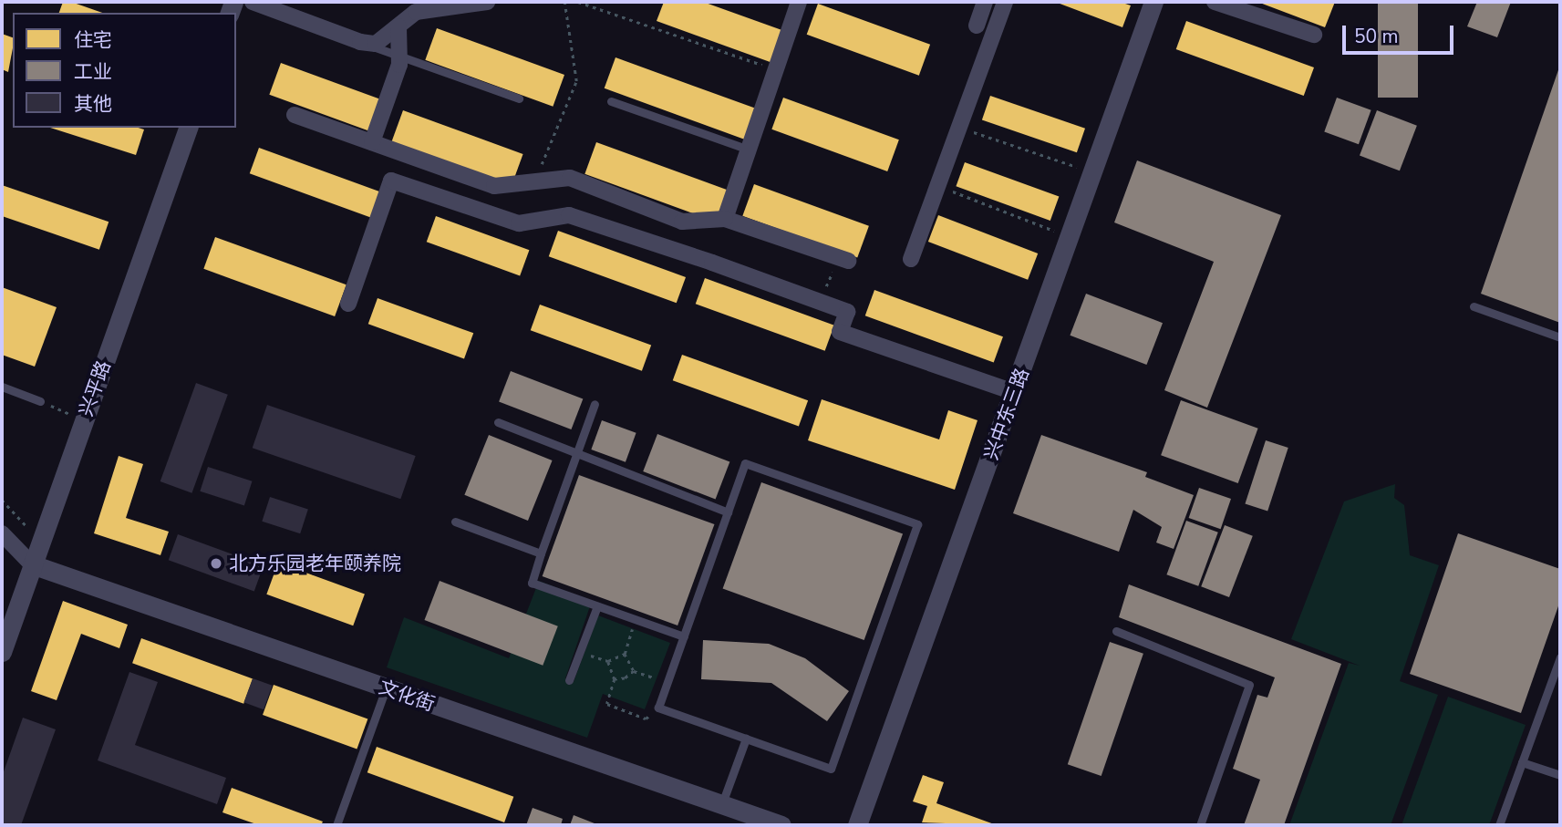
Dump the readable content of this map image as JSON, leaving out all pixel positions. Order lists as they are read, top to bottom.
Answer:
{
  "streets": {
    "street": ["兴平路", "兴中东三路", "文化街"]
  },
  "crossings": [
    ["兴平路", "文化街"]
  ],
  "places": ["北方乐园老年颐养院"],
  "legend": ["住宅", "工业", "其他"],
  "scale_bar": "50 m"
}
